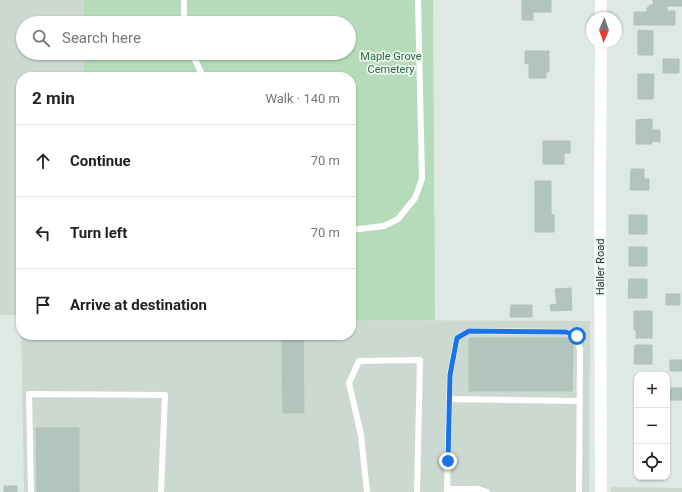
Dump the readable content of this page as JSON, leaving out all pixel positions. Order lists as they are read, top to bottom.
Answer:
{
  "streets": {
    "street": ["Haller Road"]
  },
  "parks": ["Maple Grove Cemetery"],
  "north": "bottom",
  "page": {
    "search": "Search here",
    "heading": ["2 min", "Walk · 140 m"],
    "list": [
      ["Continue", "70 m"],
      ["Turn left", "70 m"],
      "Arrive at destination"
    ],
    "map_buttons": ["+", "−"]
  }
}
